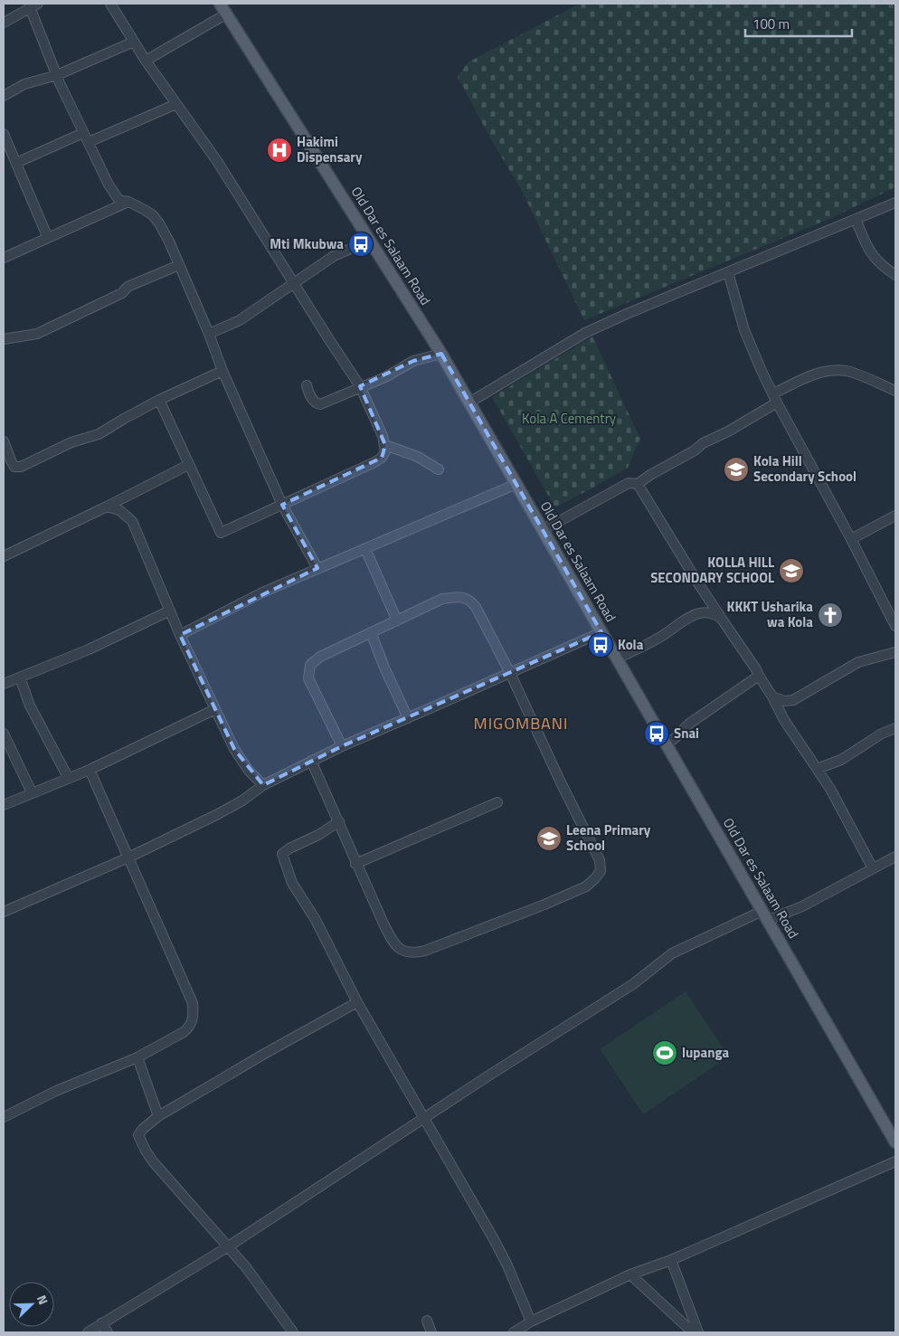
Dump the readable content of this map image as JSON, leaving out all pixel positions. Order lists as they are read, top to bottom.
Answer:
{
  "streets": {
    "main road": ["Old Dar es Salaam Road"]
  },
  "districts": ["MIGOMBANI"],
  "parks": ["Kola A Cementry"],
  "places": {
    "hospital": ["Hakimi Dispensary"],
    "bus stop": ["Mti Mkubwa", "Kola", "Snai"],
    "school or university": ["Kola Hill Secondary School", "KOLLA HILL SECONDARY SCHOOL", "Leena Primary School"],
    "church": ["KKKT Usharika wa Kola"],
    "sports": ["lupanga"]
  },
  "scale_bar": "100 m",
  "north": "top right"
}
